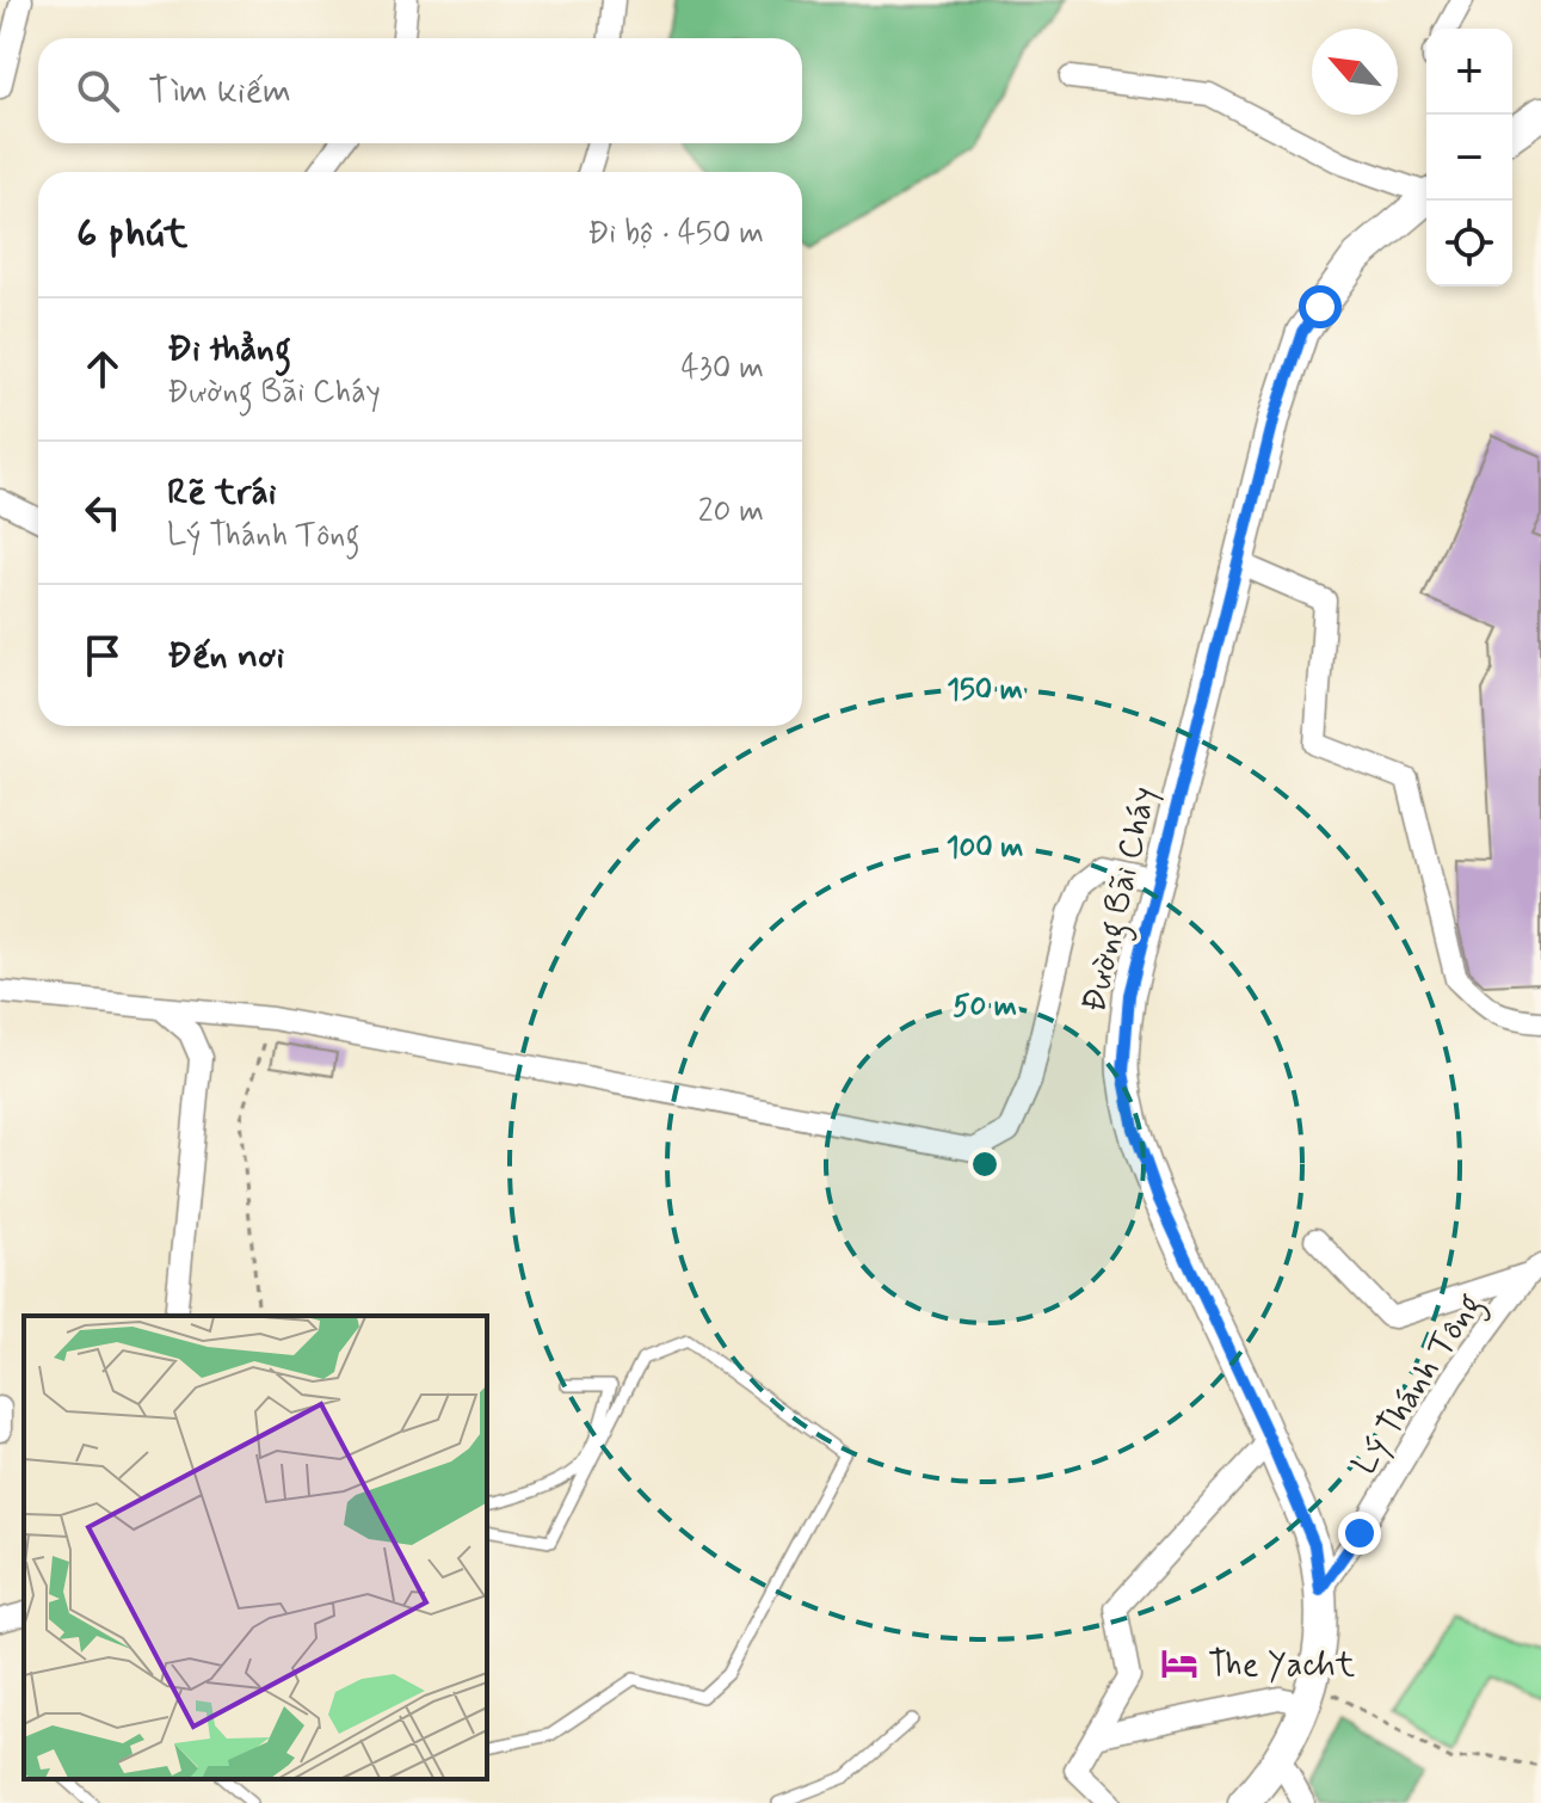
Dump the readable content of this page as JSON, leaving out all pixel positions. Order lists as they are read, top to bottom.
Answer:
{
  "streets": {
    "main road": ["Đường Bãi Cháy"],
    "street": ["Lý Thánh Tông"]
  },
  "crossings": [
    ["Đường Bãi Cháy", "Lý Thánh Tông"]
  ],
  "places": {
    "hotel": ["The Yacht"]
  },
  "north": "top left",
  "page": {
    "map_buttons": ["+", "−"],
    "search": "Tìm kiếm",
    "heading": ["6 phút", "Đi bộ · 450 m"],
    "list": [
      ["Đi thẳng", "Đường Bãi Cháy", "430 m"],
      ["Rẽ trái", "Lý Thánh Tông", "20 m"],
      "Đến nơi"
    ]
  },
  "rings": ["150 m", "100 m", "50 m"]
}
